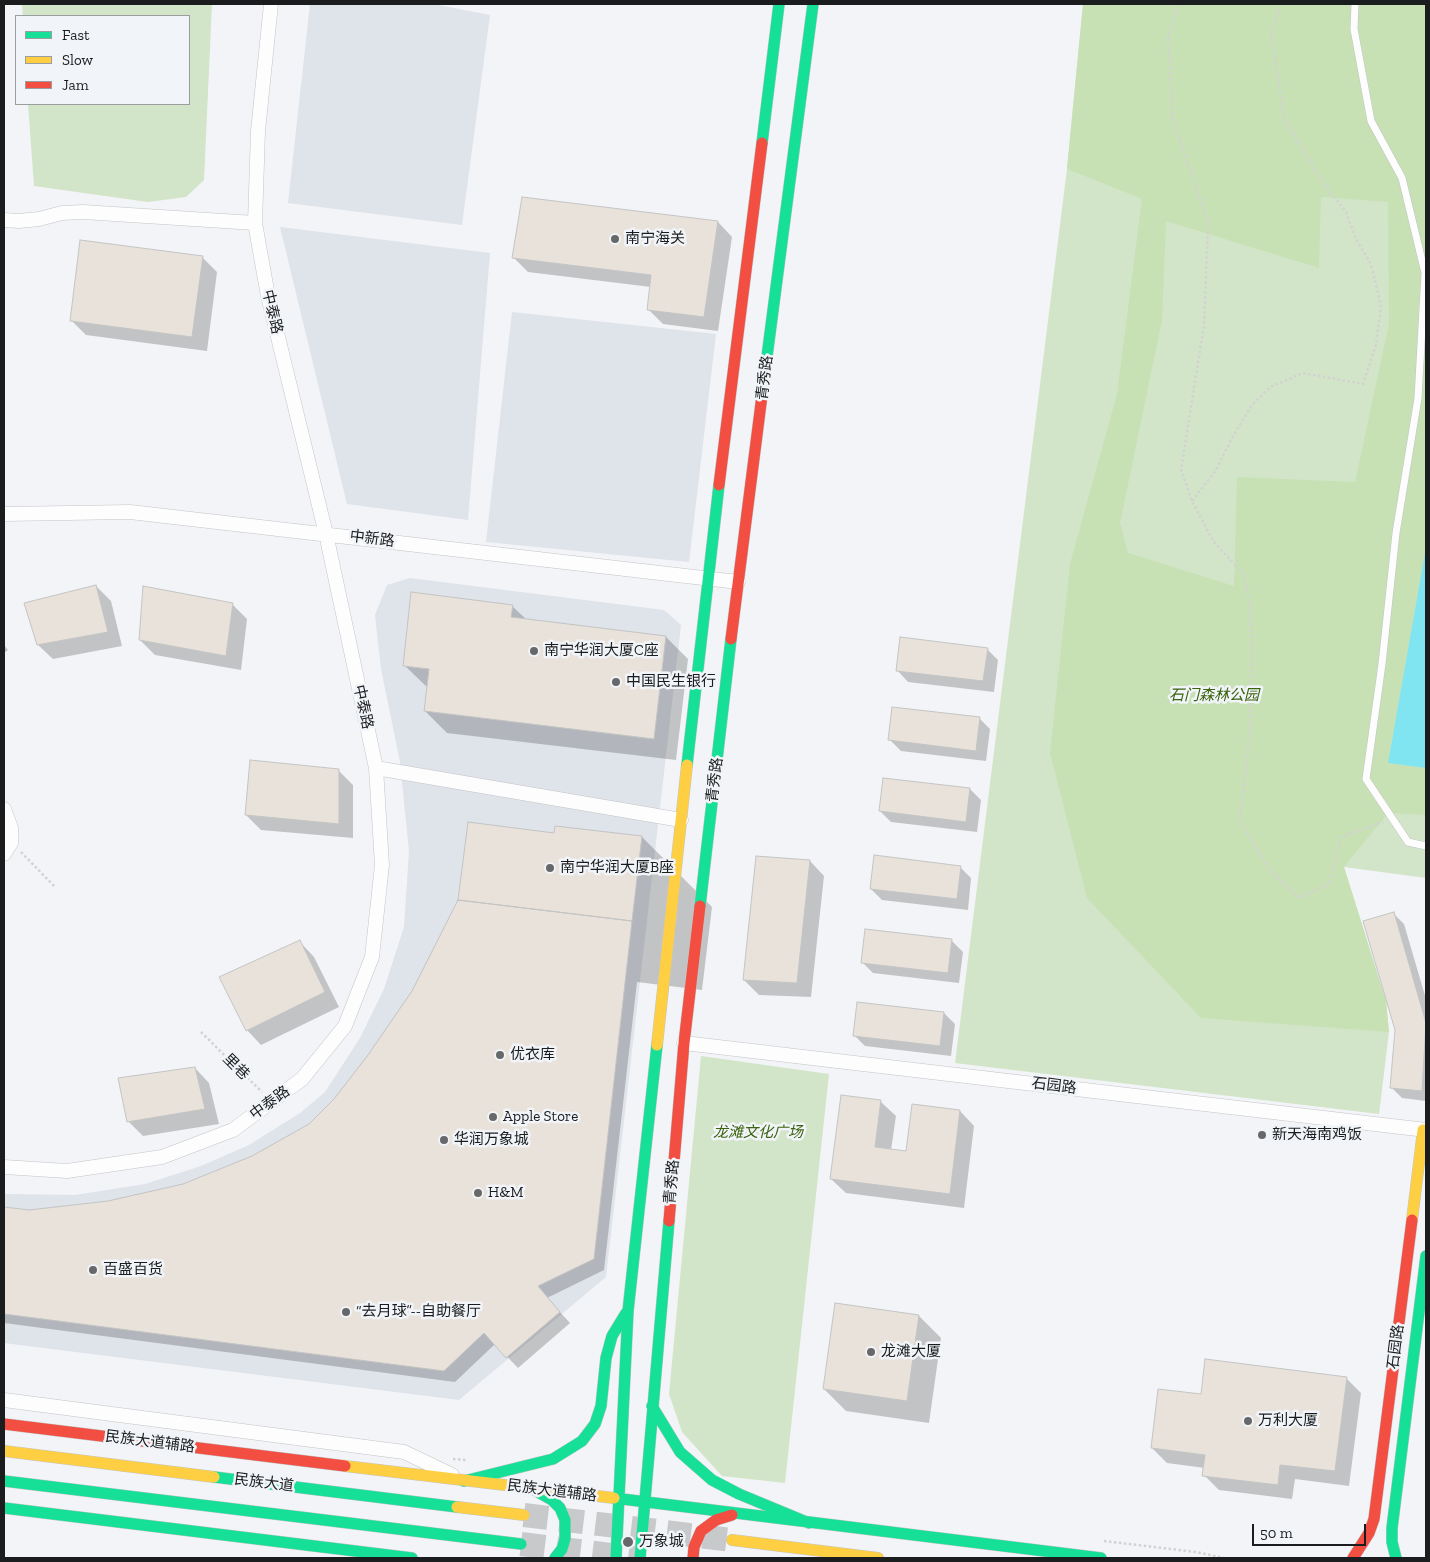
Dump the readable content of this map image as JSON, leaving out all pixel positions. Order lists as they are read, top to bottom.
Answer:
{
  "streets": {
    "main road": [
      "青秀路",
      "石园路",
      "民族大道辅路",
      "民族大道"
    ],
    "street": ["中泰路", "中新路"],
    "path": ["里巷"]
  },
  "crossings": [
    ["中泰路", "中新路"],
    ["中泰路", "里巷"],
    ["青秀路", "中新路"],
    ["青秀路", "石园路"],
    ["青秀路", "民族大道辅路"]
  ],
  "parks": ["石门森林公园", "龙滩文化广场"],
  "places": [
    "南宁海关",
    "南宁华润大厦C座",
    "中国民生银行",
    "南宁华润大厦B座",
    "优衣库",
    "Apple Store",
    "新天海南鸡饭",
    "华润万象城",
    "H&M",
    "百盛百货",
    "“去月球”--自助餐厅",
    "龙滩大厦",
    "万利大厦",
    "万象城"
  ],
  "legend": ["Fast", "Slow", "Jam"],
  "scale_bar": "50 m"
}
